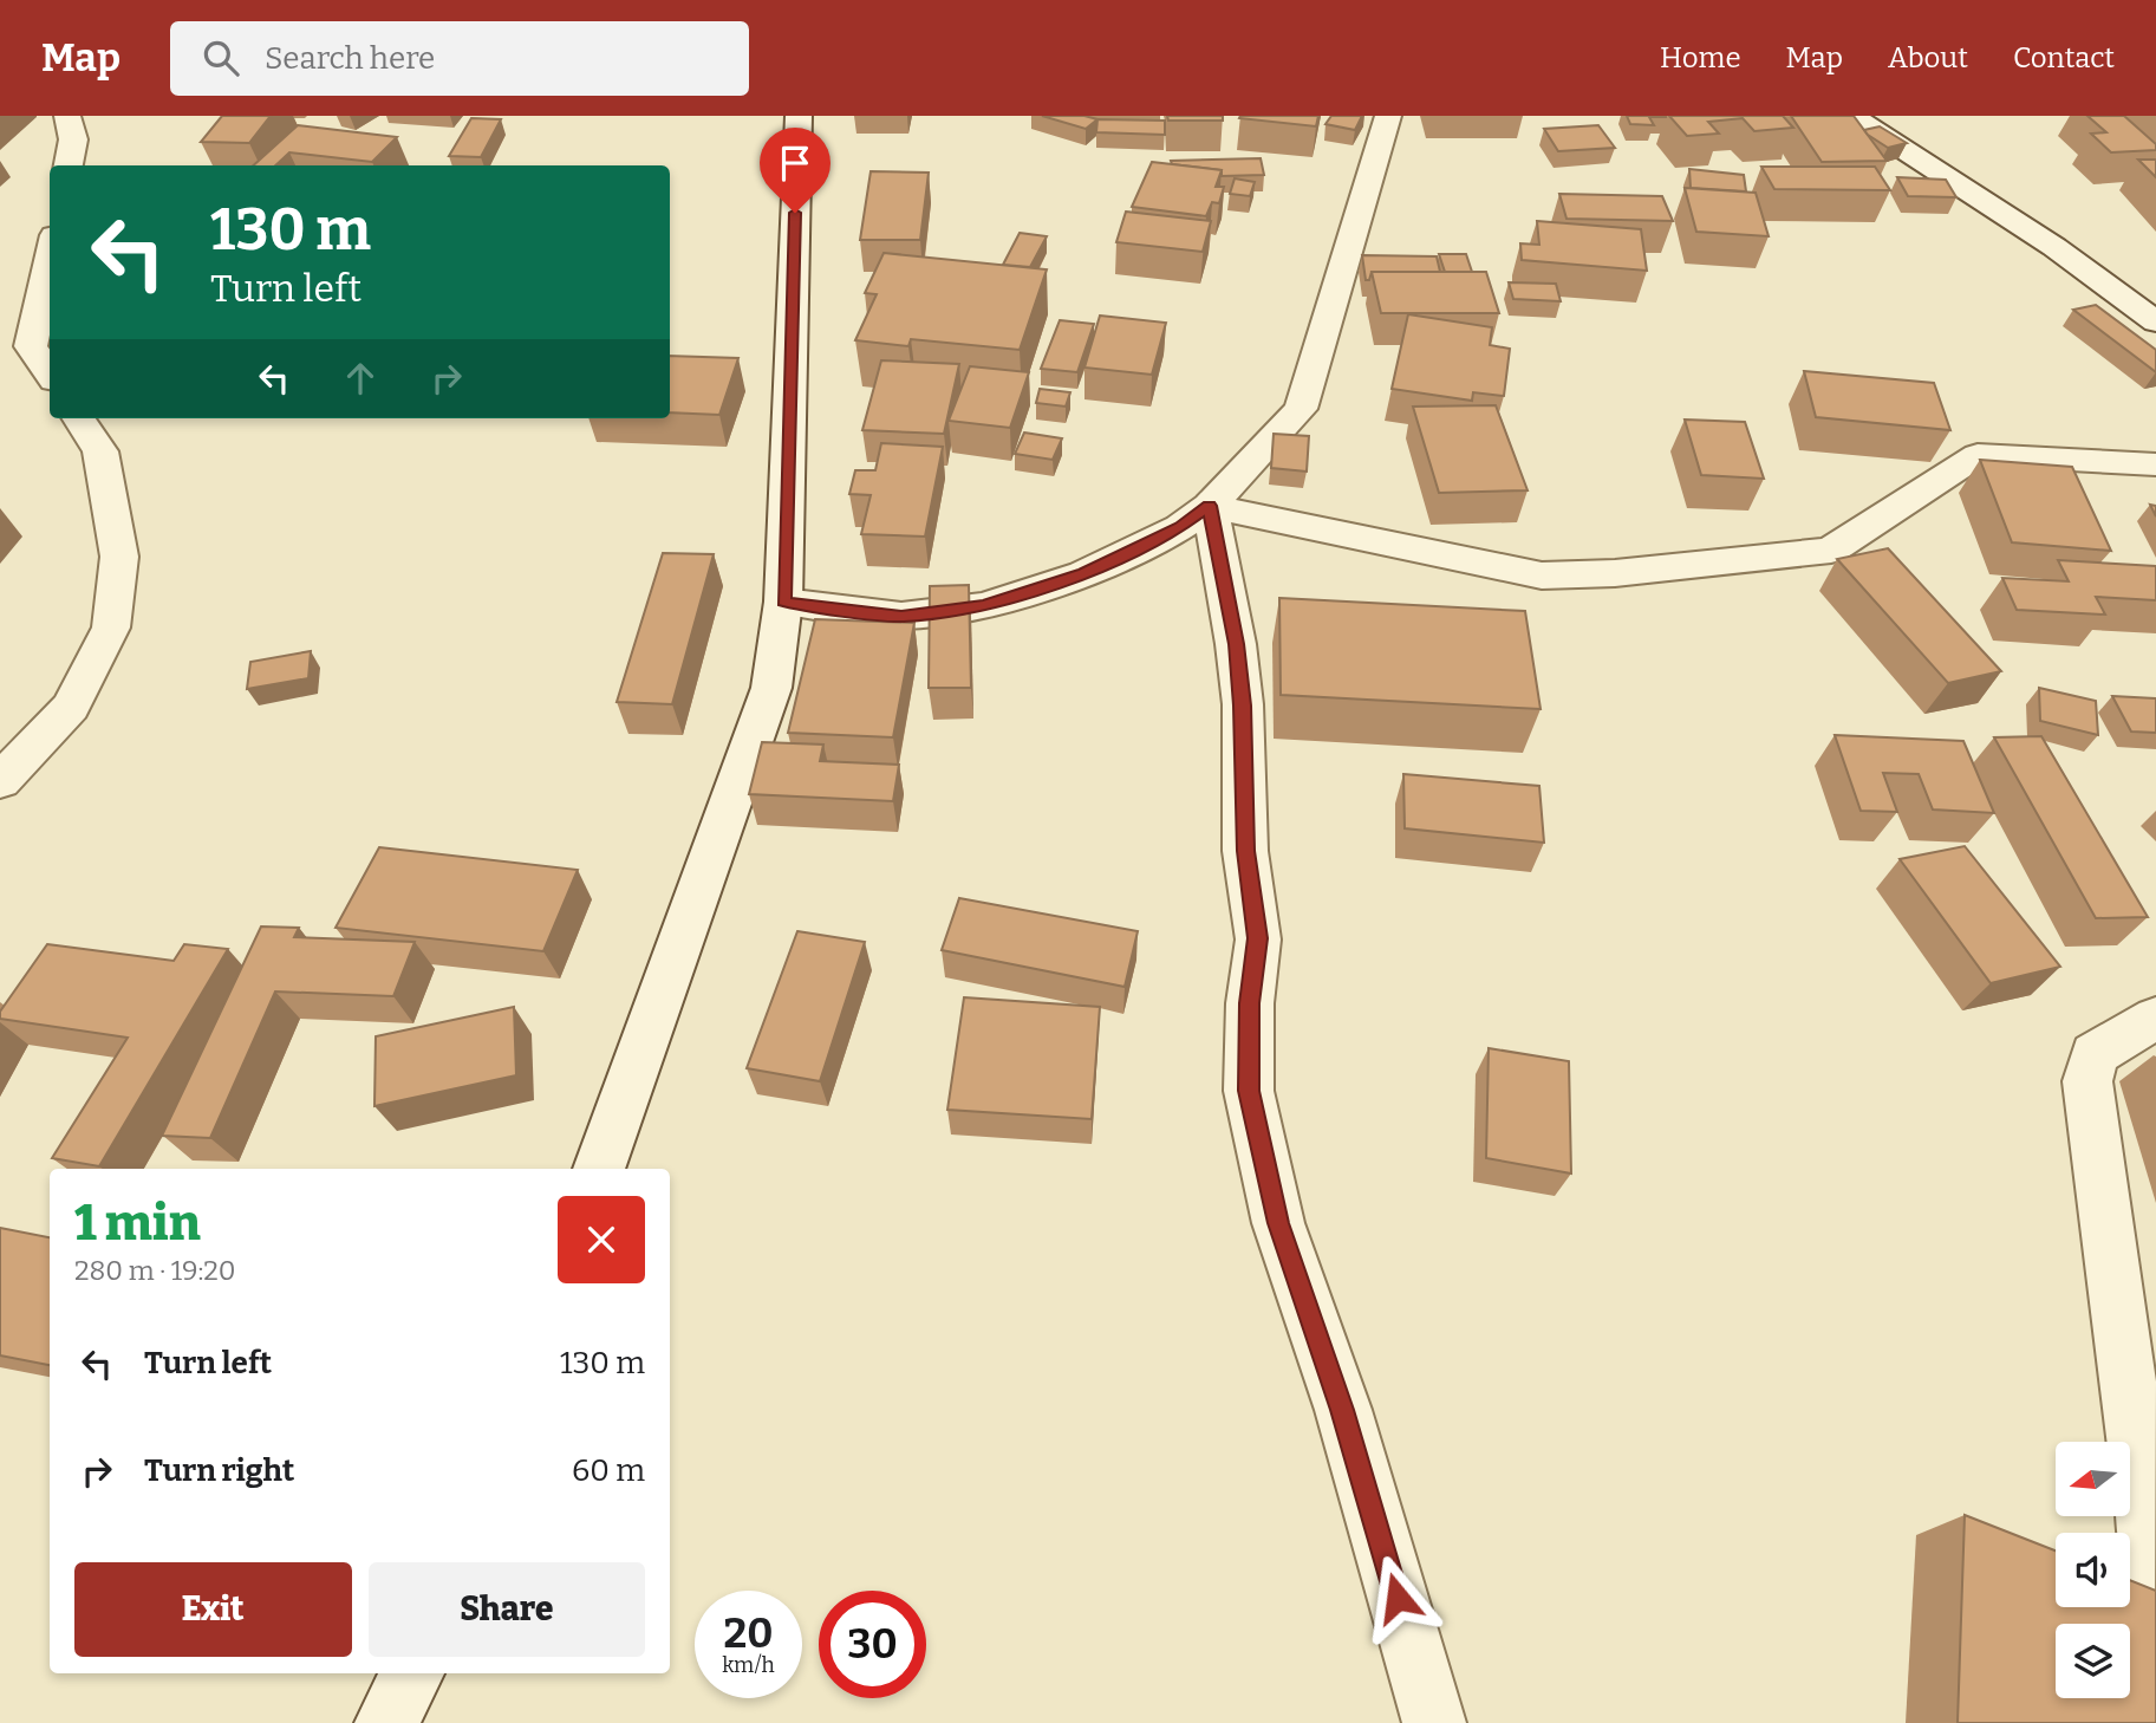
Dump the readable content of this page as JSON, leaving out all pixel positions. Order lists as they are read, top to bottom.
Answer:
{
  "north": "left",
  "page": {
    "header": "Map",
    "search": "Search here",
    "nav": [
      "Home",
      "Map",
      "About",
      "Contact"
    ],
    "turn": ["130 m", "Turn left"],
    "heading": ["1 min", "280 m · 19:20"],
    "list": [
      {
        "name": "Turn left",
        "value": "130 m"
      },
      {
        "name": "Turn right",
        "value": "60 m"
      }
    ],
    "buttons": ["Exit", "Share"],
    "speed": "20 km/h",
    "limit": "30"
  }
}
